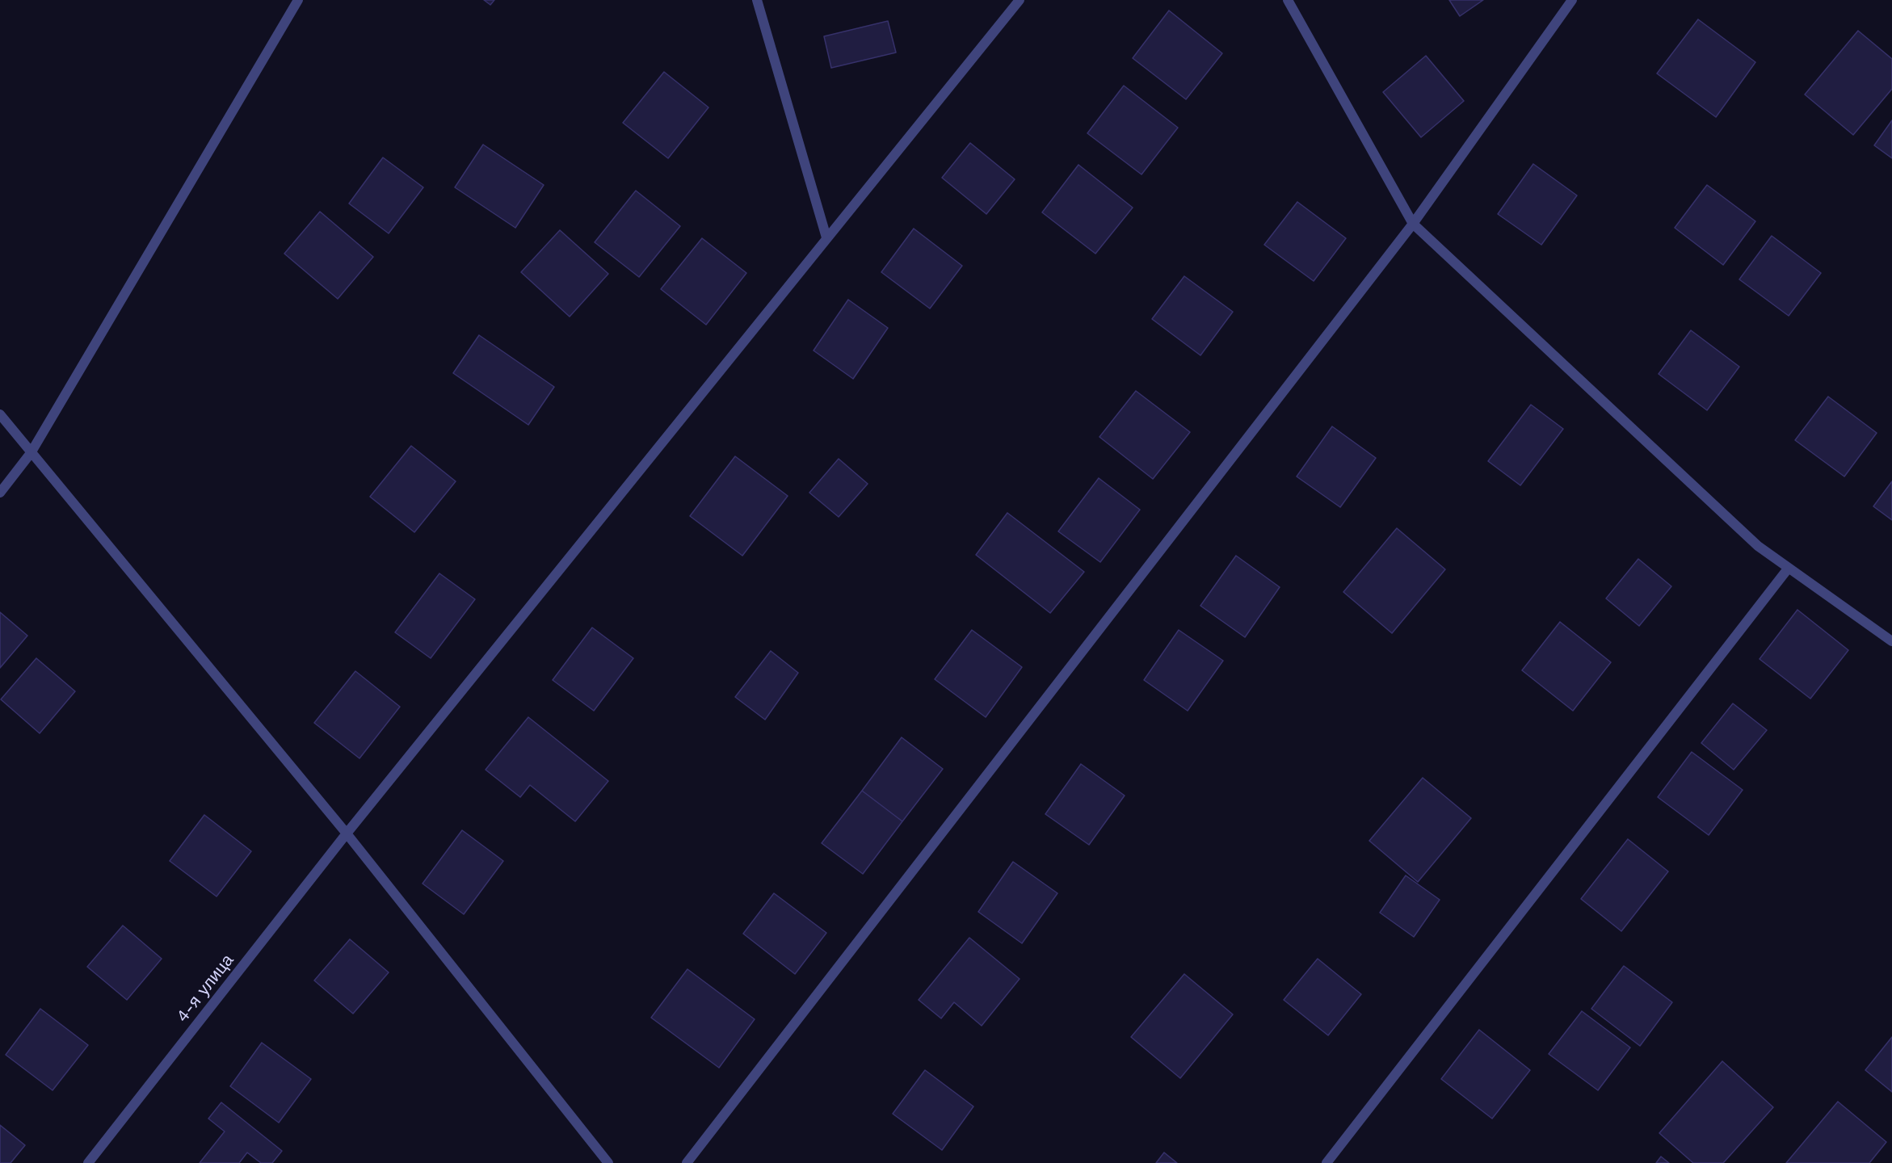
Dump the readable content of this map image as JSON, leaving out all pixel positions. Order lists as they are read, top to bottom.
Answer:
{
  "streets": {
    "street": ["4-я улица"]
  }
}
